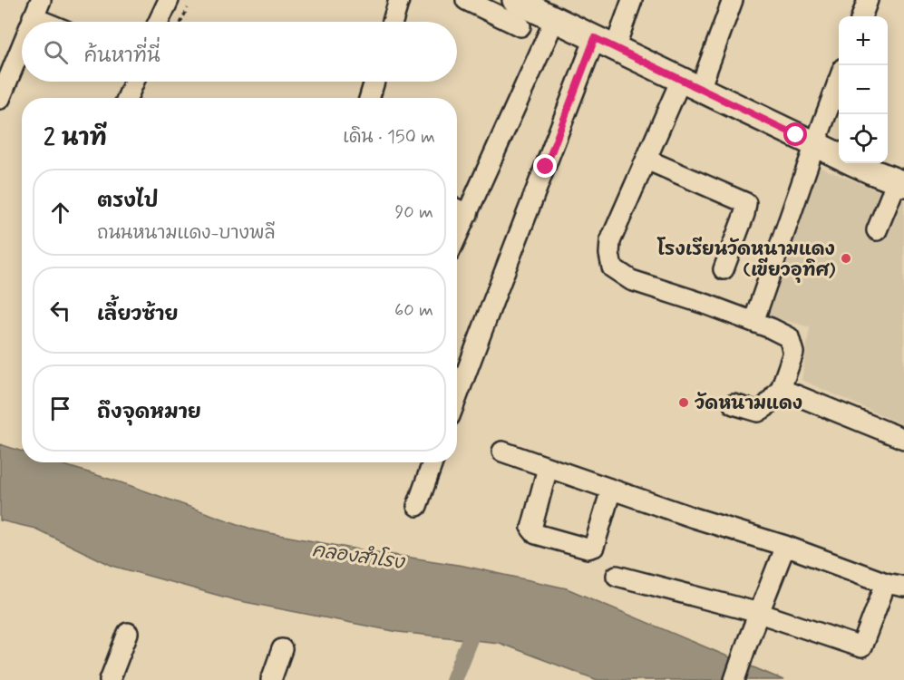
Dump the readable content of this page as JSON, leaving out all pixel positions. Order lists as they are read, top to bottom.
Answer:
{
  "water": ["คลองสำโรง"],
  "places": ["โรงเรียนวัดหนามแดง (เขียวอุทิศ)", "วัดหนามแดง"],
  "page": {
    "map_buttons": ["+", "−"],
    "search": "ค้นหาที่นี่",
    "heading": ["2 นาที", "เดิน · 150 m"],
    "list": [
      ["ตรงไป", "ถนนหนามแดง-บางพลี", "90 m"],
      ["เลี้ยวซ้าย", "60 m"],
      "ถึงจุดหมาย"
    ]
  }
}
